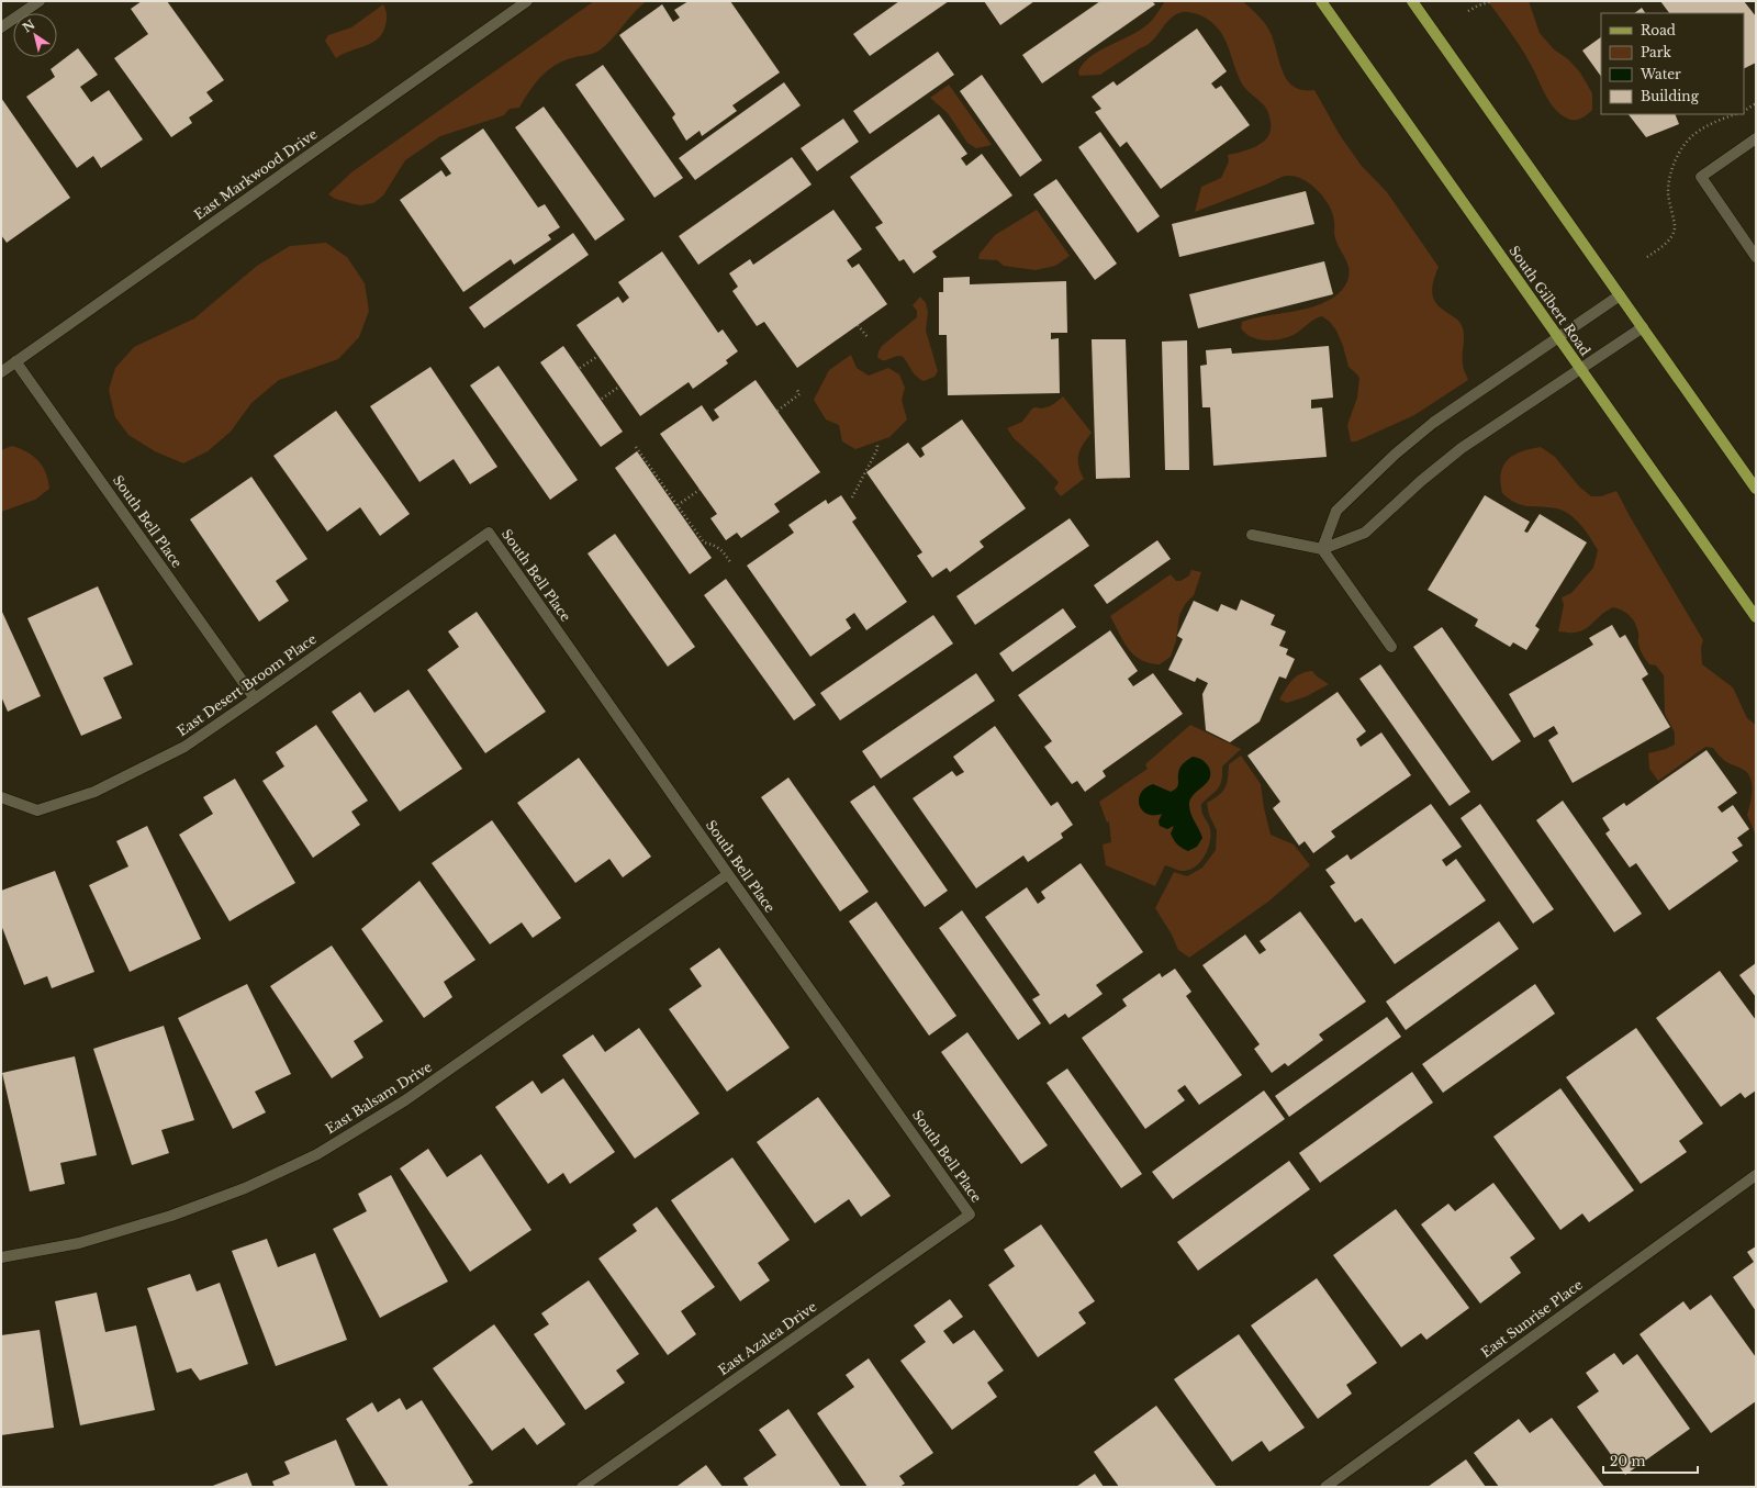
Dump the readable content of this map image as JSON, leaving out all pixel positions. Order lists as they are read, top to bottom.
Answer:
{
  "streets": {
    "main road": ["South Gilbert Road"],
    "street": [
      "East Markwood Drive",
      "South Bell Place",
      "East Desert Broom Place",
      "East Balsam Drive",
      "East Sunrise Place",
      "East Azalea Drive"
    ]
  },
  "crossings": [
    ["East Markwood Drive", "South Bell Place"],
    ["South Bell Place", "East Desert Broom Place"],
    ["South Bell Place", "East Balsam Drive"],
    ["South Bell Place", "East Azalea Drive"]
  ],
  "legend": [
    "Road",
    "Park",
    "Water",
    "Building"
  ],
  "scale_bar": "20 m",
  "north": "top left"
}
